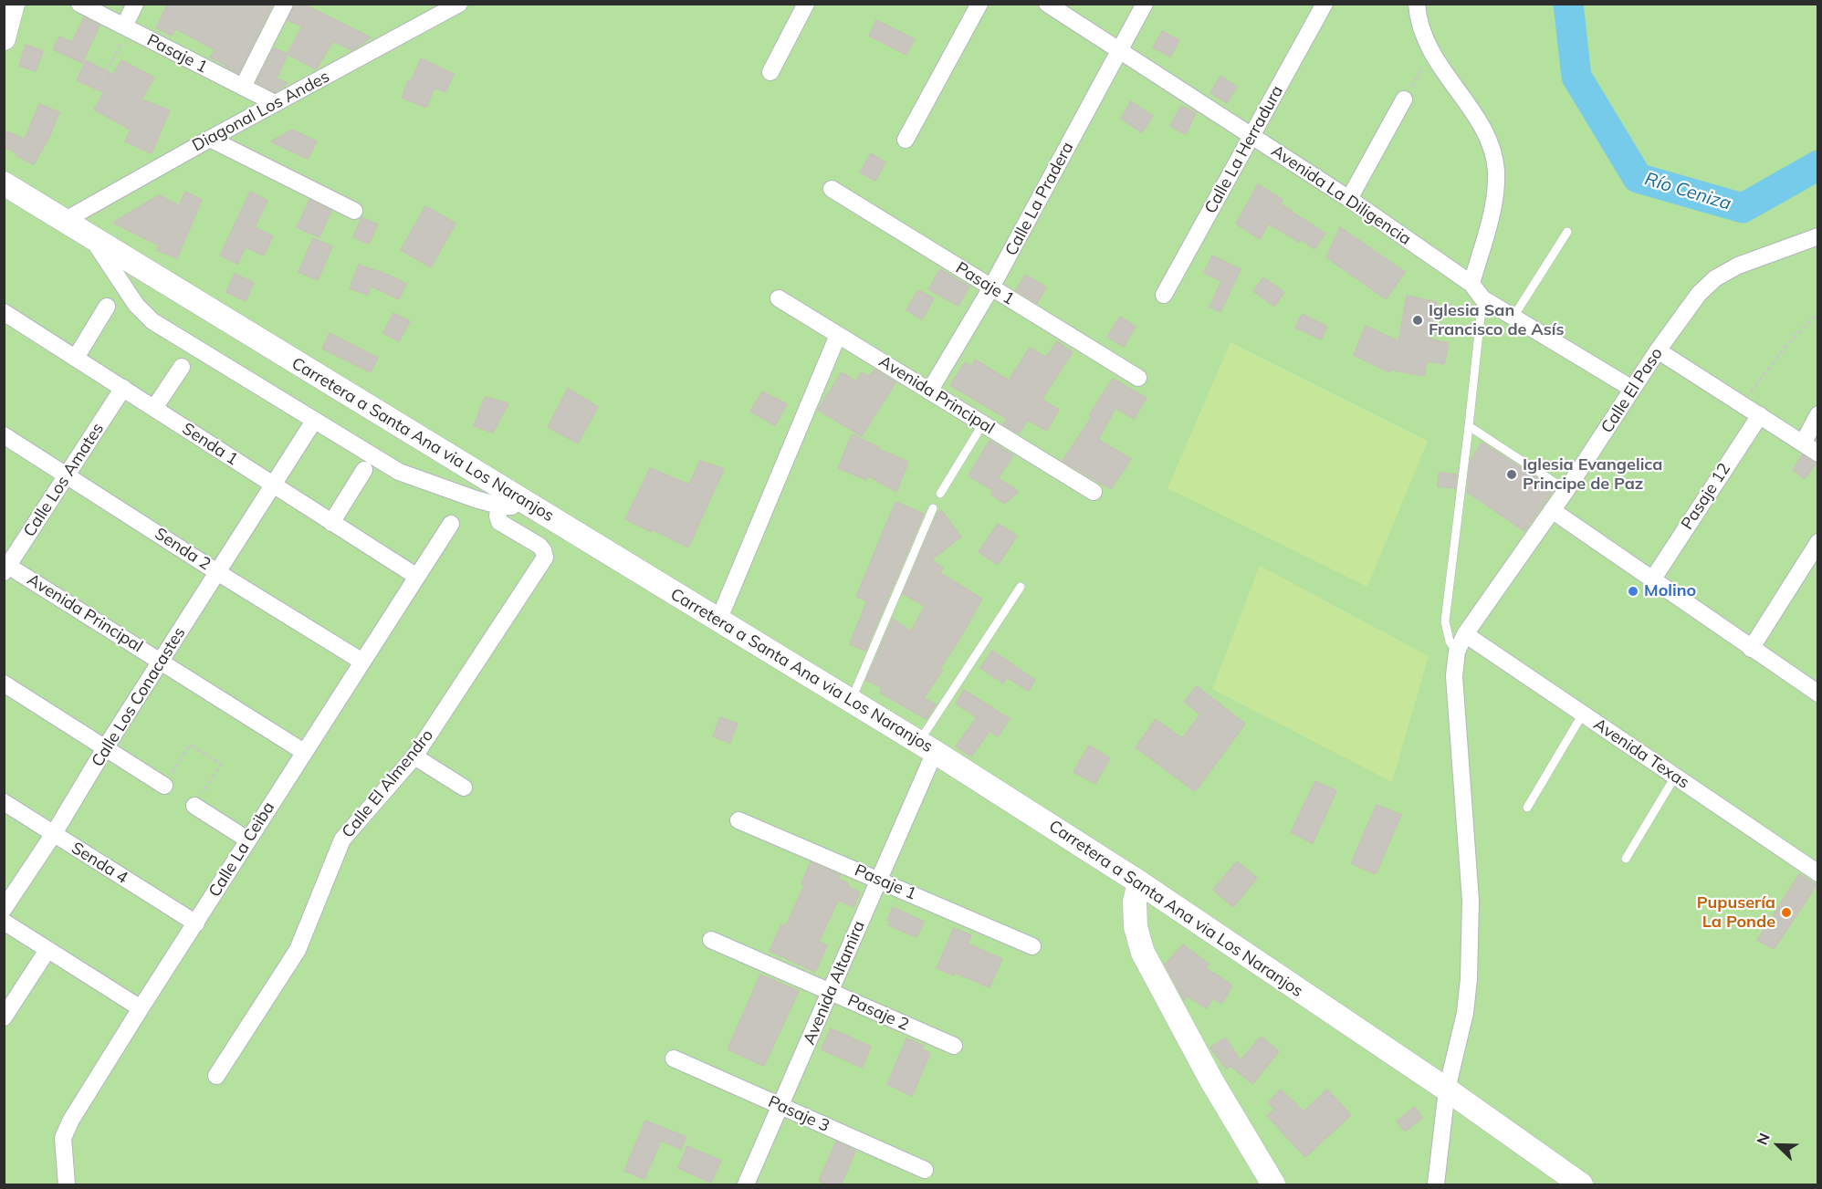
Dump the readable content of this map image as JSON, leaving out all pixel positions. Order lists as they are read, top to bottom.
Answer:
{
  "streets": {
    "main road": ["Carretera a Santa Ana via Los Naranjos"],
    "street": [
      "Pasaje 1",
      "Diagonal Los Andes",
      "Calle La Herradura",
      "Avenida La Diligencia",
      "Calle La Pradera",
      "Calle El Paso",
      "Avenida Principal",
      "Senda 1",
      "Calle Los Amates",
      "Pasaje 12",
      "Senda 2",
      "Calle Los Conacastes",
      "Avenida Texas",
      "Calle El Almendro",
      "Calle La Ceiba",
      "Senda 4",
      "Avenida Altamira",
      "Pasaje 2",
      "Pasaje 3"
    ]
  },
  "crossings": [
    ["Pasaje 1", "Diagonal Los Andes"],
    ["Pasaje 1", "Calle La Pradera"],
    ["Pasaje 1", "Avenida Altamira"],
    ["Diagonal Los Andes", "Carretera a Santa Ana via Los Naranjos"],
    ["Calle La Herradura", "Avenida La Diligencia"],
    ["Avenida La Diligencia", "Calle La Pradera"],
    ["Avenida La Diligencia", "Calle El Paso"],
    ["Calle La Pradera", "Avenida Principal"],
    ["Calle El Paso", "Carretera a Santa Ana via Los Naranjos"],
    ["Calle El Paso", "Avenida Texas"],
    ["Avenida Principal", "Calle Los Amates"],
    ["Avenida Principal", "Calle Los Conacastes"],
    ["Avenida Principal", "Calle La Ceiba"],
    ["Carretera a Santa Ana via Los Naranjos", "Avenida Altamira"],
    ["Senda 1", "Calle Los Amates"],
    ["Senda 1", "Calle Los Conacastes"],
    ["Senda 1", "Calle La Ceiba"],
    ["Calle Los Amates", "Senda 2"],
    ["Senda 2", "Calle Los Conacastes"],
    ["Senda 2", "Calle La Ceiba"],
    ["Calle Los Conacastes", "Senda 4"],
    ["Calle La Ceiba", "Senda 4"],
    ["Avenida Altamira", "Pasaje 2"],
    ["Avenida Altamira", "Pasaje 3"]
  ],
  "water": ["Río Ceniza"],
  "places": [
    "Iglesia San Francisco de Asís",
    "Iglesia Evangelica Principe de Paz",
    "Molino",
    "Pupusería La Ponde"
  ],
  "north": "top left"
}
